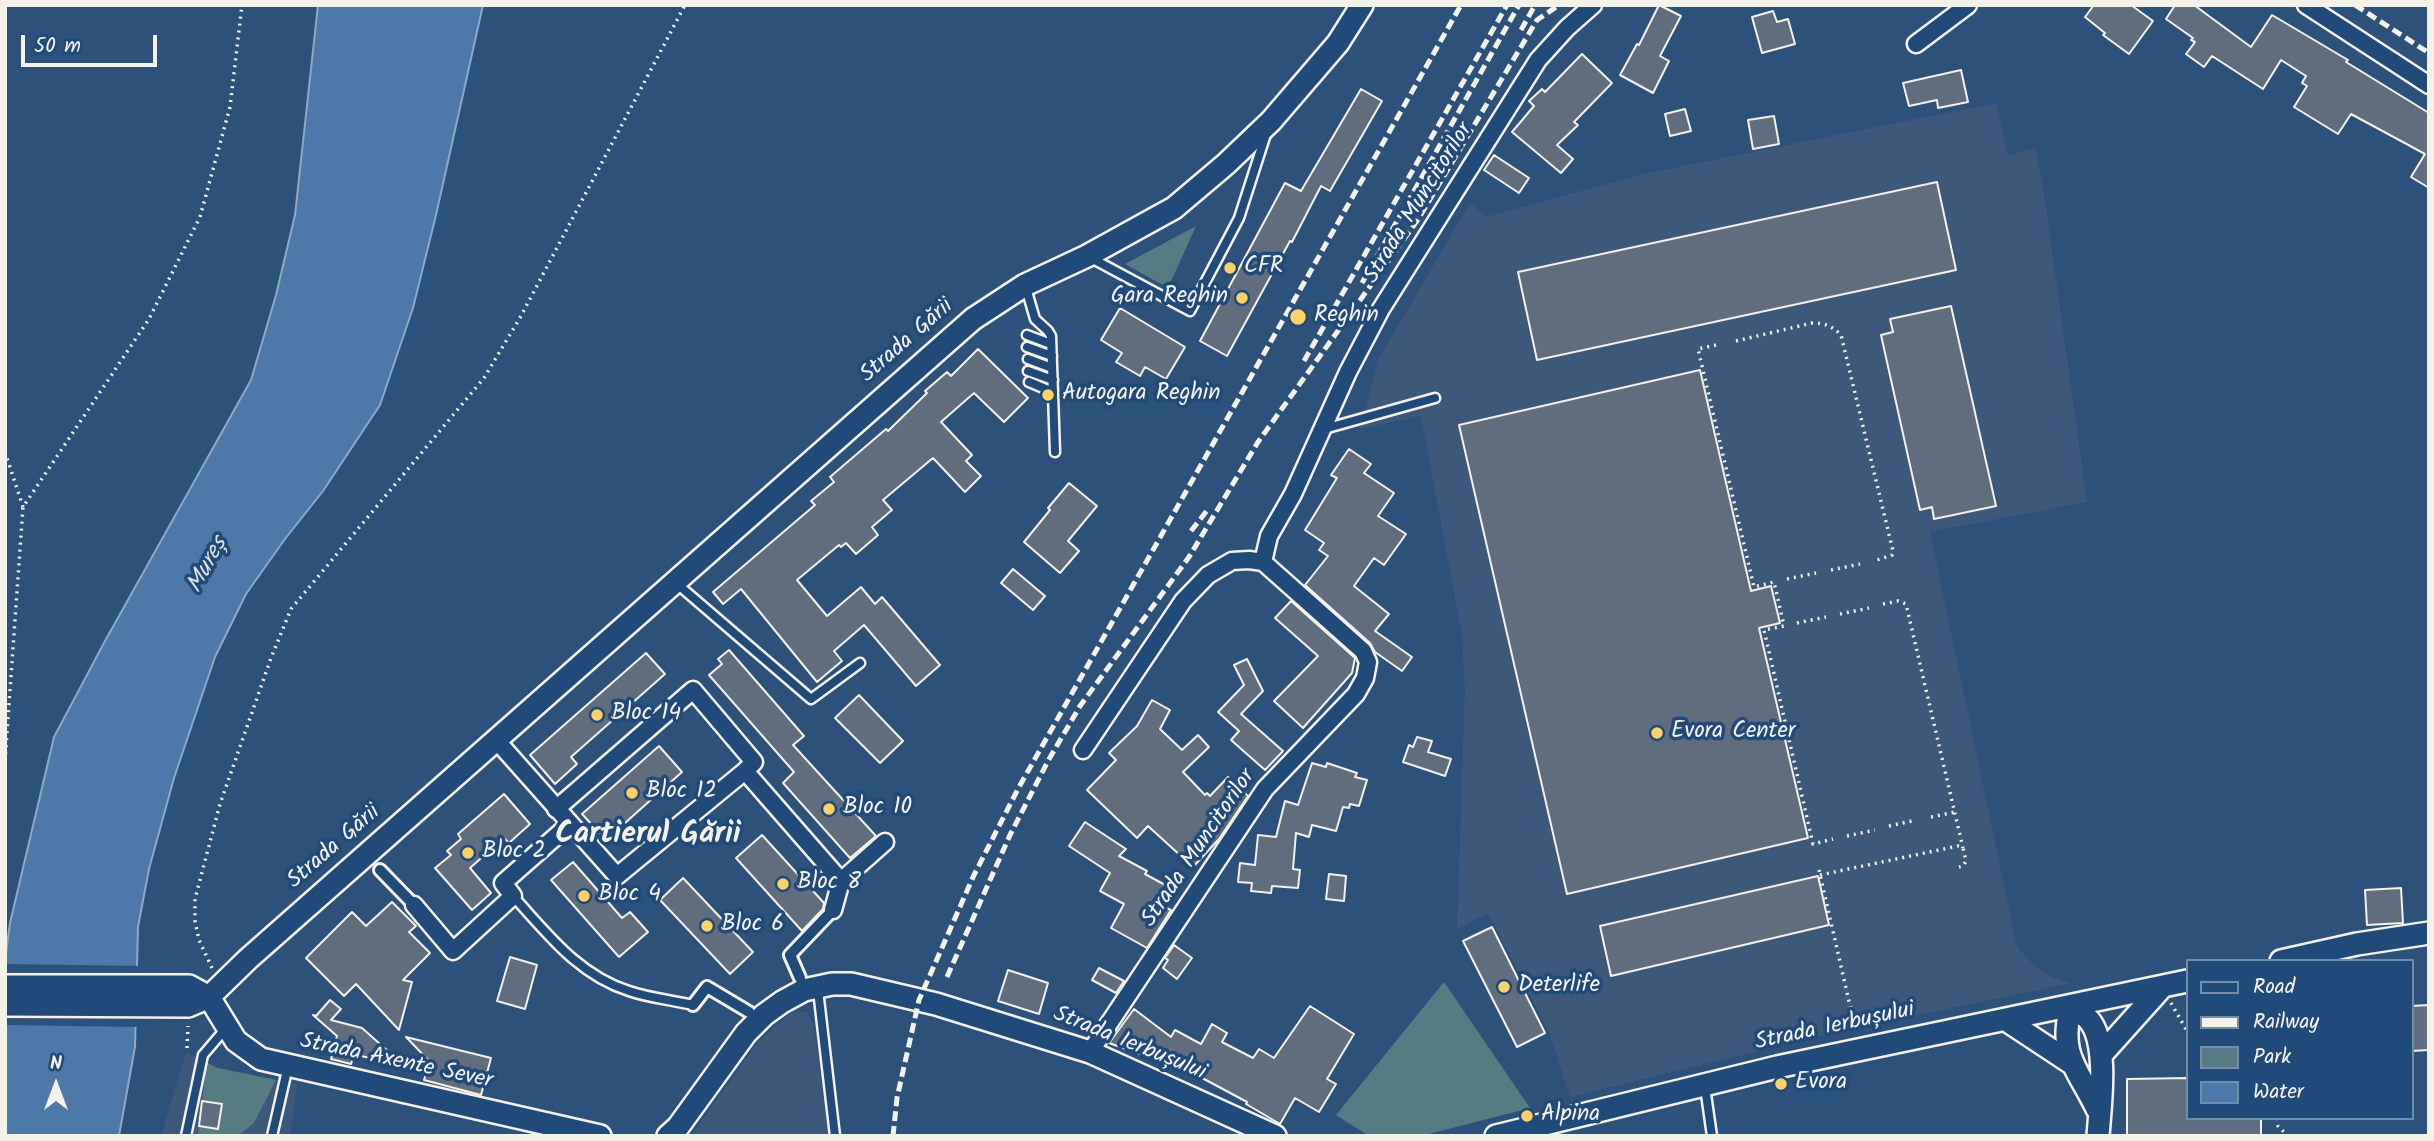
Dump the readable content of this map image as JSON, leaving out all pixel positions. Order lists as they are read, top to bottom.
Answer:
{
  "streets": {
    "main road": ["Strada Gării", "Strada Ierbușului", "Strada Axente Sever"],
    "street": ["Strada Muncitorilor"]
  },
  "crossings": [
    ["Strada Muncitorilor", "Strada Ierbușului"],
    ["Strada Gării", "Strada Axente Sever"]
  ],
  "districts": ["Cartierul Gării"],
  "water": ["Mureș"],
  "places": [
    "CFR",
    "Gara Reghin",
    "Reghin",
    "Autogara Reghin",
    "Bloc 14",
    "Evora Center",
    "Bloc 12",
    "Bloc 10",
    "Bloc 2",
    "Bloc 8",
    "Bloc 4",
    "Bloc 6",
    "Deterlife",
    "Evora",
    "Alpina"
  ],
  "legend": [
    "Road",
    "Railway",
    "Park",
    "Water"
  ],
  "scale_bar": "50 m",
  "north": "top"
}
